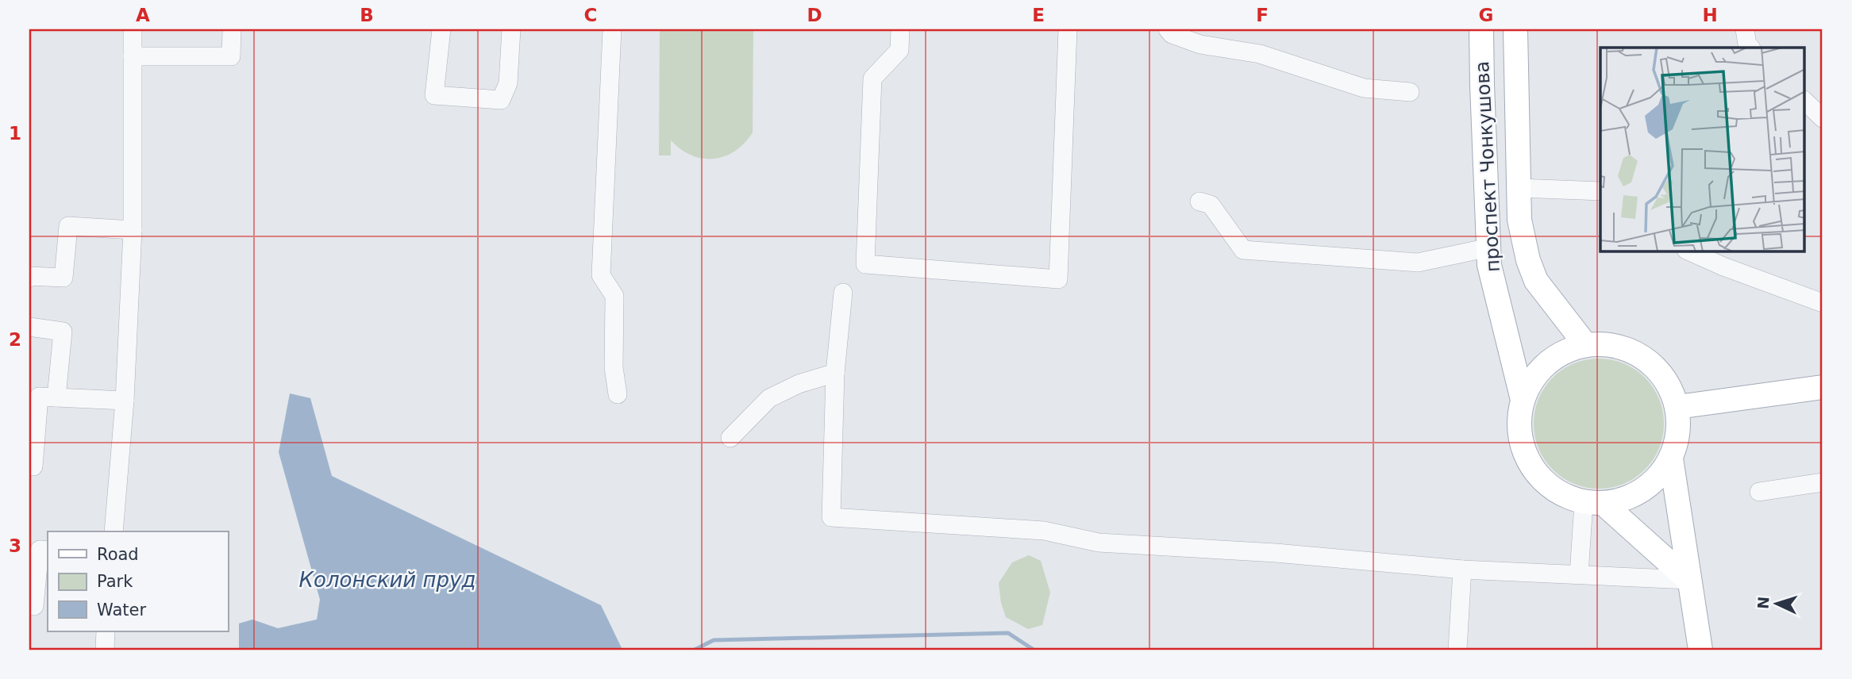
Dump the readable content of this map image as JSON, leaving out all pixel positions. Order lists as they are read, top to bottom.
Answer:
{
  "streets": {
    "main road": ["проспект Чонкушова"]
  },
  "water": ["Колонский пруд"],
  "legend": ["Road", "Park", "Water"],
  "north": "left",
  "grid": {
    "columns": [
      "A",
      "B",
      "C",
      "D",
      "E",
      "F",
      "G",
      "H"
    ],
    "rows": ["1", "2", "3"]
  }
}
